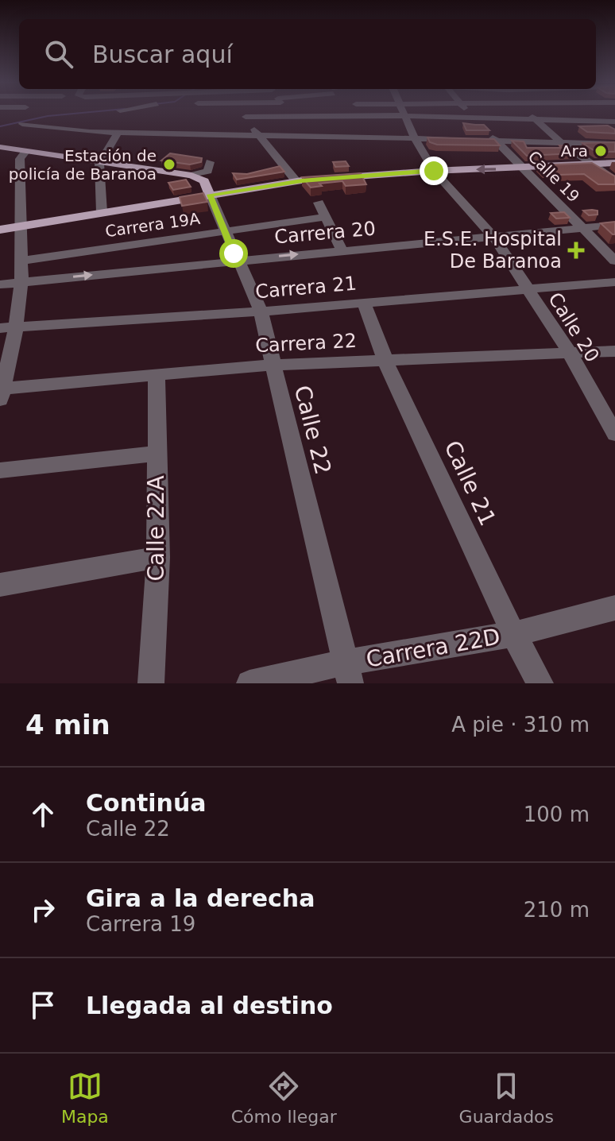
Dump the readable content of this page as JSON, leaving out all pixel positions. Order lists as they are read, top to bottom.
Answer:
{
  "streets": {
    "street": [
      "Calle 19",
      "Carrera 19A",
      "Carrera 20",
      "Carrera 21",
      "Calle 20",
      "Carrera 22",
      "Calle 22",
      "Calle 21",
      "Calle 22A",
      "Carrera 22D"
    ]
  },
  "crossings": [
    ["Calle 19", "Carrera 20"],
    ["Carrera 19A", "Calle 22"],
    ["Carrera 20", "Calle 20"],
    ["Carrera 20", "Calle 22"],
    ["Carrera 21", "Calle 20"],
    ["Carrera 21", "Calle 22"],
    ["Carrera 21", "Calle 21"],
    ["Calle 20", "Carrera 22"],
    ["Carrera 22", "Calle 22"],
    ["Carrera 22", "Calle 21"],
    ["Carrera 22", "Calle 22A"],
    ["Calle 22", "Carrera 22D"],
    ["Calle 21", "Carrera 22D"]
  ],
  "places": {
    "other": ["Ara", "Estación de policía de Baranoa"],
    "health": ["E.S.E. Hospital De Baranoa"]
  },
  "page": {
    "search": "Buscar aquí",
    "heading": ["4 min", "A pie · 310 m"],
    "list": [
      ["Continúa", "Calle 22", "100 m"],
      ["Gira a la derecha", "Carrera 19", "210 m"],
      "Llegada al destino"
    ],
    "nav": ["Mapa", "Cómo llegar", "Guardados"]
  }
}
